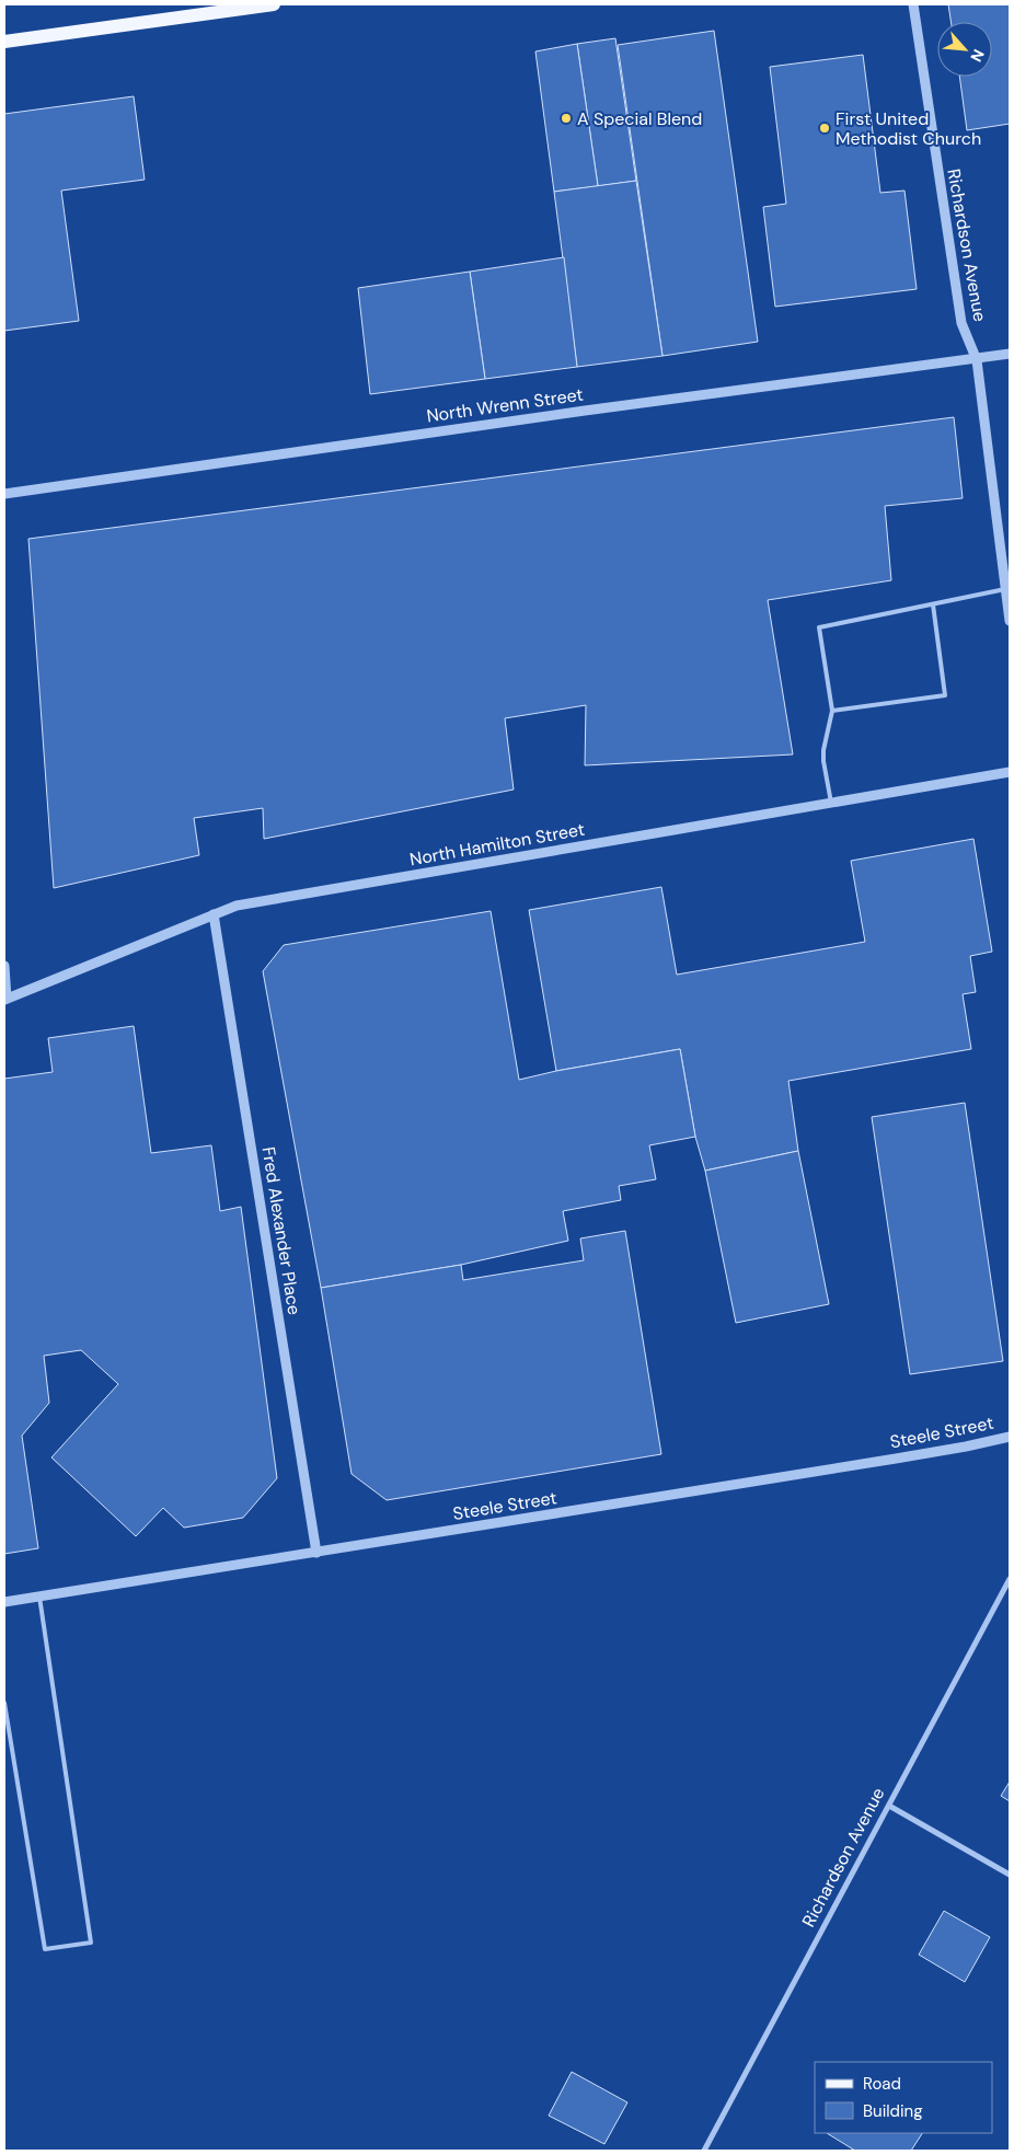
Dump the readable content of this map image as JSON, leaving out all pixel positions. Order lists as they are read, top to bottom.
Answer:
{
  "streets": {
    "street": [
      "Richardson Avenue",
      "North Wrenn Street",
      "North Hamilton Street",
      "Fred Alexander Place",
      "Steele Street"
    ]
  },
  "crossings": [
    ["Richardson Avenue", "North Wrenn Street"],
    ["North Hamilton Street", "Fred Alexander Place"],
    ["Fred Alexander Place", "Steele Street"]
  ],
  "places": ["A Special Blend", "First United Methodist Church"],
  "legend": ["Road", "Building"],
  "north": "bottom right"
}
